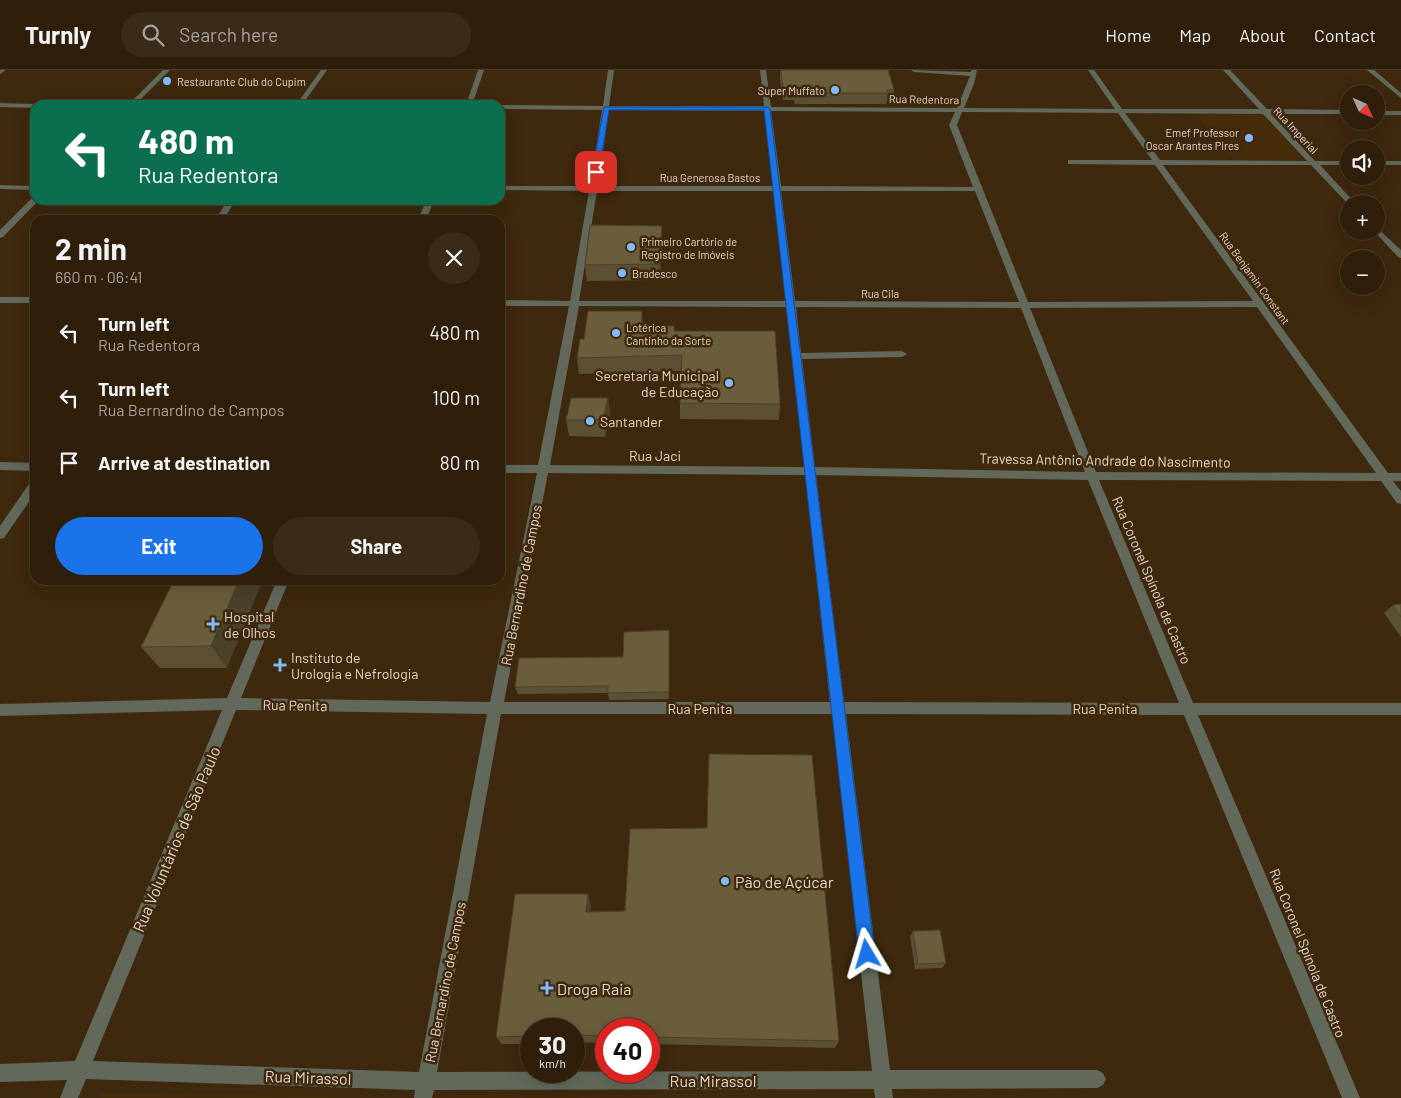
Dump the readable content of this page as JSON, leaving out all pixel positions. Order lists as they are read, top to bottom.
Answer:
{
  "streets": {
    "street": [
      "Rua Redentora",
      "Rua Imperial",
      "Rua Generosa Bastos",
      "Rua Benjamin Constant",
      "Rua Cila",
      "Rua Jaci",
      "Travessa Antônio Andrade do Nascimento",
      "Rua Coronel Spínola de Castro",
      "Rua Bernardino de Campos",
      "Rua Penita",
      "Rua Voluntários de São Paulo",
      "Rua Mirassol"
    ]
  },
  "crossings": [
    ["Rua Redentora", "Rua Imperial"],
    ["Rua Redentora", "Rua Benjamin Constant"],
    ["Rua Redentora", "Rua Coronel Spínola de Castro"],
    ["Rua Redentora", "Rua Bernardino de Campos"],
    ["Rua Generosa Bastos", "Rua Coronel Spínola de Castro"],
    ["Rua Generosa Bastos", "Rua Bernardino de Campos"],
    ["Rua Benjamin Constant", "Rua Cila"],
    ["Rua Benjamin Constant", "Travessa Antônio Andrade do Nascimento"],
    ["Rua Cila", "Rua Coronel Spínola de Castro"],
    ["Rua Cila", "Rua Bernardino de Campos"],
    ["Rua Jaci", "Travessa Antônio Andrade do Nascimento"],
    ["Rua Jaci", "Rua Bernardino de Campos"],
    ["Travessa Antônio Andrade do Nascimento", "Rua Coronel Spínola de Castro"],
    ["Rua Coronel Spínola de Castro", "Rua Penita"],
    ["Rua Bernardino de Campos", "Rua Penita"],
    ["Rua Bernardino de Campos", "Rua Mirassol"],
    ["Rua Penita", "Rua Voluntários de São Paulo"],
    ["Rua Voluntários de São Paulo", "Rua Mirassol"]
  ],
  "places": {
    "other": [
      "Restaurante Club do Cupim",
      "Super Muffato",
      "Emef Professor Oscar Arantes Pires",
      "Primeiro Cartório de Registro de Imóveis",
      "Bradesco",
      "Lotérica Cantinho da Sorte",
      "Secretaria Municipal de Educação",
      "Santander",
      "Pão de Açúcar"
    ],
    "health": ["Hospital de Olhos", "Instituto de Urologia e Nefrologia", "Droga Raia"]
  },
  "north": "bottom right",
  "page": {
    "header": "Turnly",
    "search": "Search here",
    "nav": [
      "Home",
      "Map",
      "About",
      "Contact"
    ],
    "map_buttons": ["+", "−"],
    "turn": ["480 m", "Rua Redentora"],
    "heading": ["2 min", "660 m · 06:41"],
    "list": [
      {
        "name": "Turn left",
        "note": "Rua Redentora",
        "value": "480 m"
      },
      {
        "name": "Turn left",
        "note": "Rua Bernardino de Campos",
        "value": "100 m"
      },
      {
        "name": "Arrive at destination",
        "value": "80 m"
      }
    ],
    "buttons": ["Exit", "Share"],
    "speed": "30 km/h",
    "limit": "40"
  }
}
